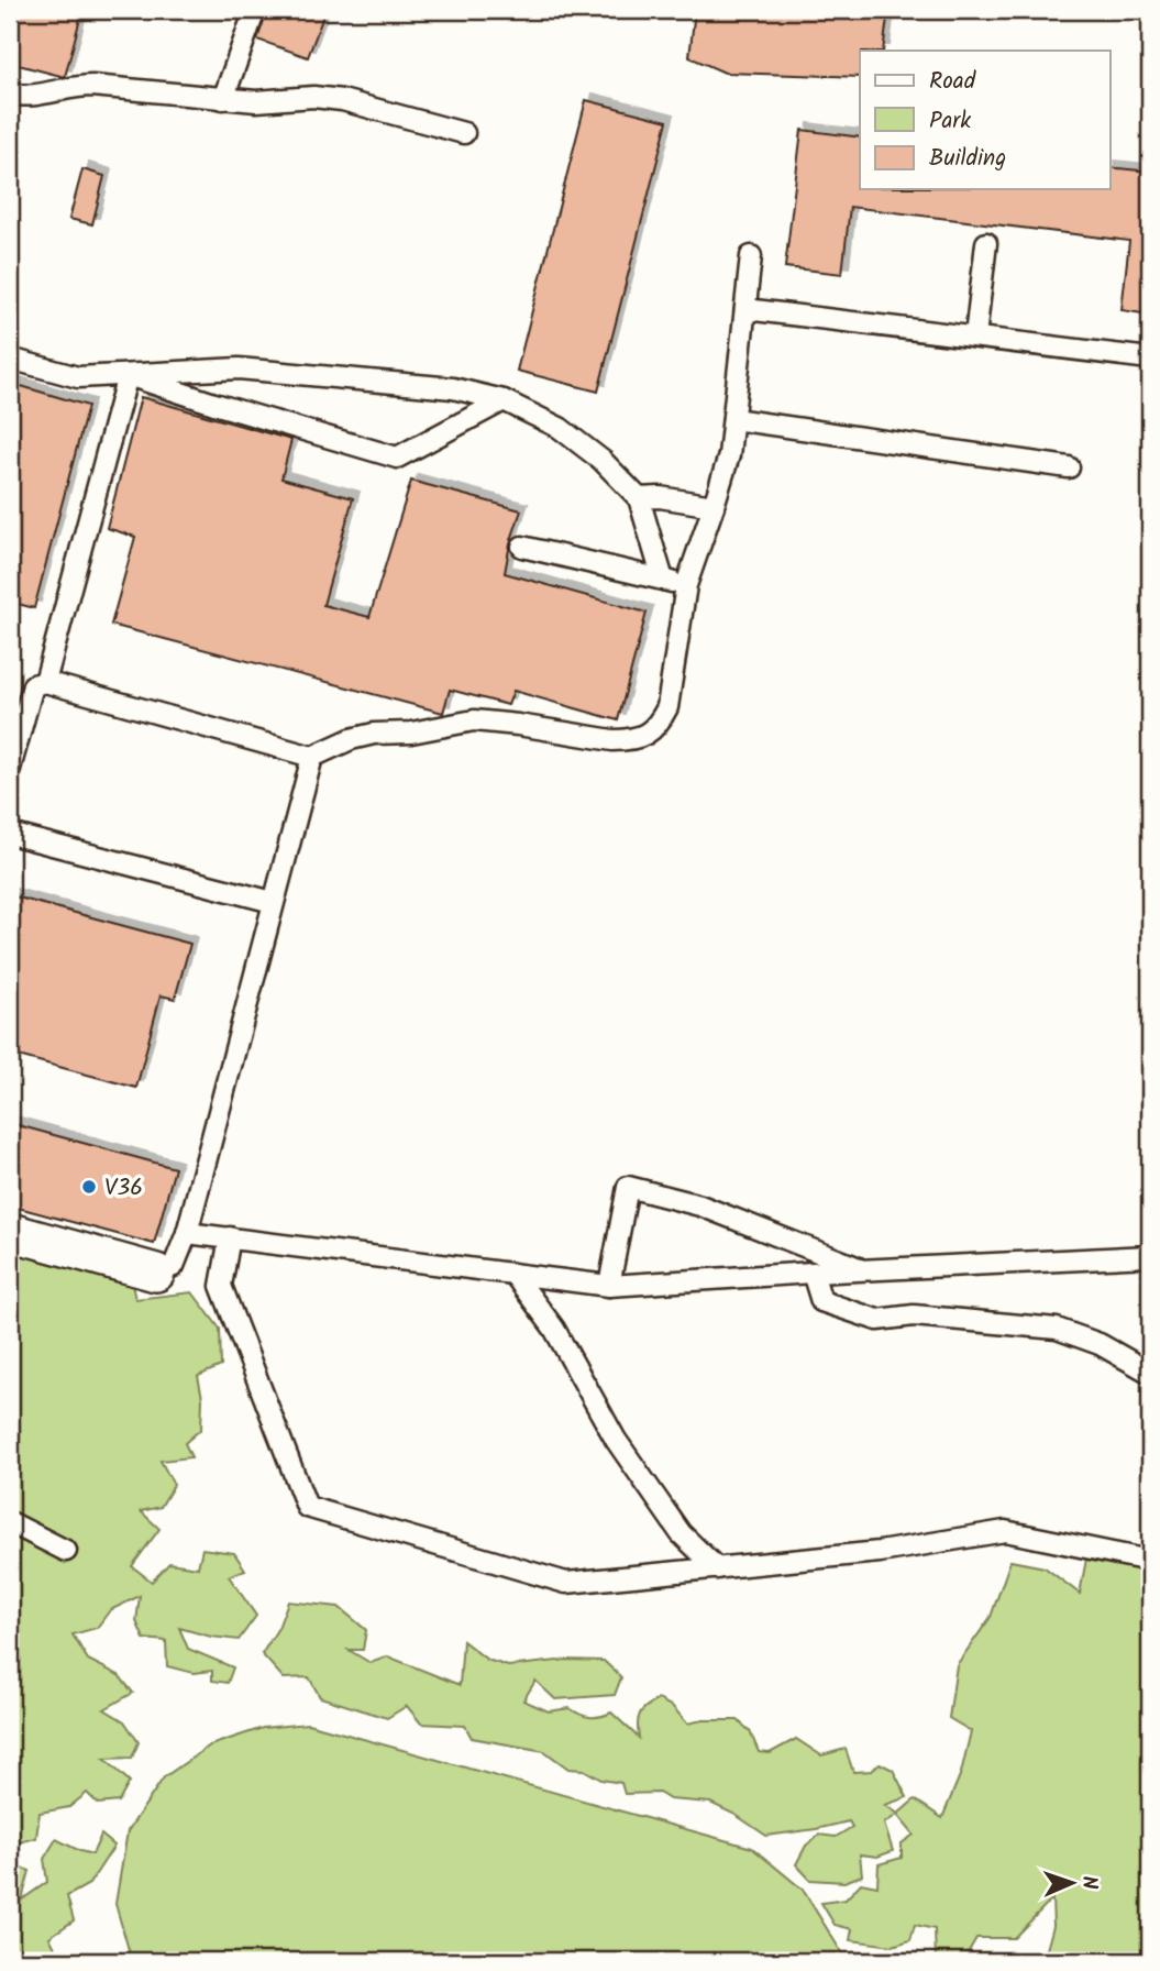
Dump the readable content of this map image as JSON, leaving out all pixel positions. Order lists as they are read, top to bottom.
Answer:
{
  "places": ["V36"],
  "legend": ["Road", "Park", "Building"],
  "north": "right"
}
